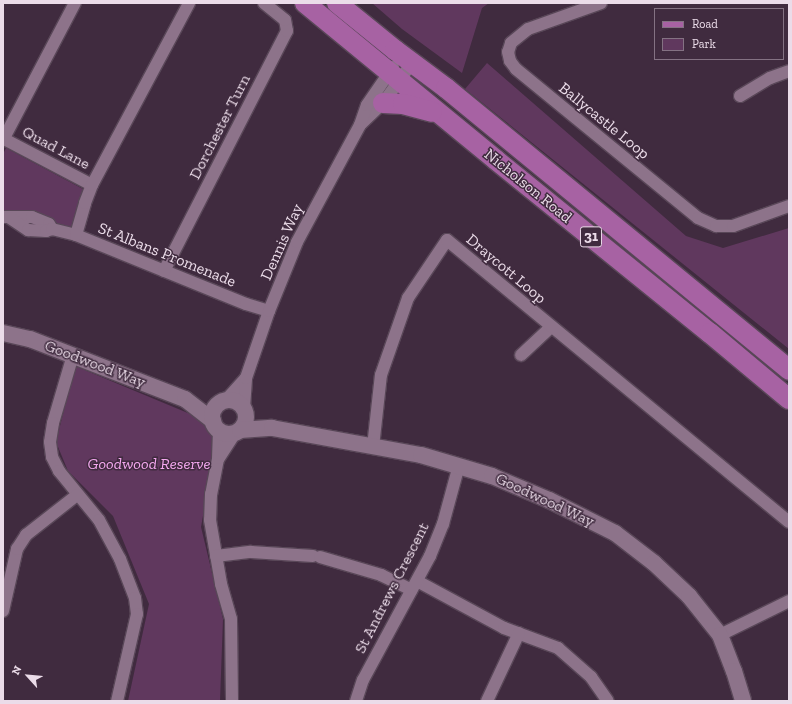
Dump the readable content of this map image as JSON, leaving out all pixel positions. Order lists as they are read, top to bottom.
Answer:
{
  "streets": {
    "main road": ["Nicholson Road", "31"],
    "street": [
      "Ballycastle Loop",
      "Dorchester Turn",
      "Quad Lane",
      "Dennis Way",
      "St Albans Promenade",
      "Draycott Loop",
      "Goodwood Way",
      "St Andrews Crescent"
    ]
  },
  "crossings": [
    ["Dorchester Turn", "St Albans Promenade"],
    ["Nicholson Road", "Dennis Way"],
    ["Dennis Way", "St Albans Promenade"],
    ["Dennis Way", "Goodwood Way"],
    ["Draycott Loop", "Goodwood Way"],
    ["Goodwood Way", "St Andrews Crescent"]
  ],
  "parks": ["Goodwood Reserve"],
  "legend": ["Road", "Park"],
  "north": "top left"
}
